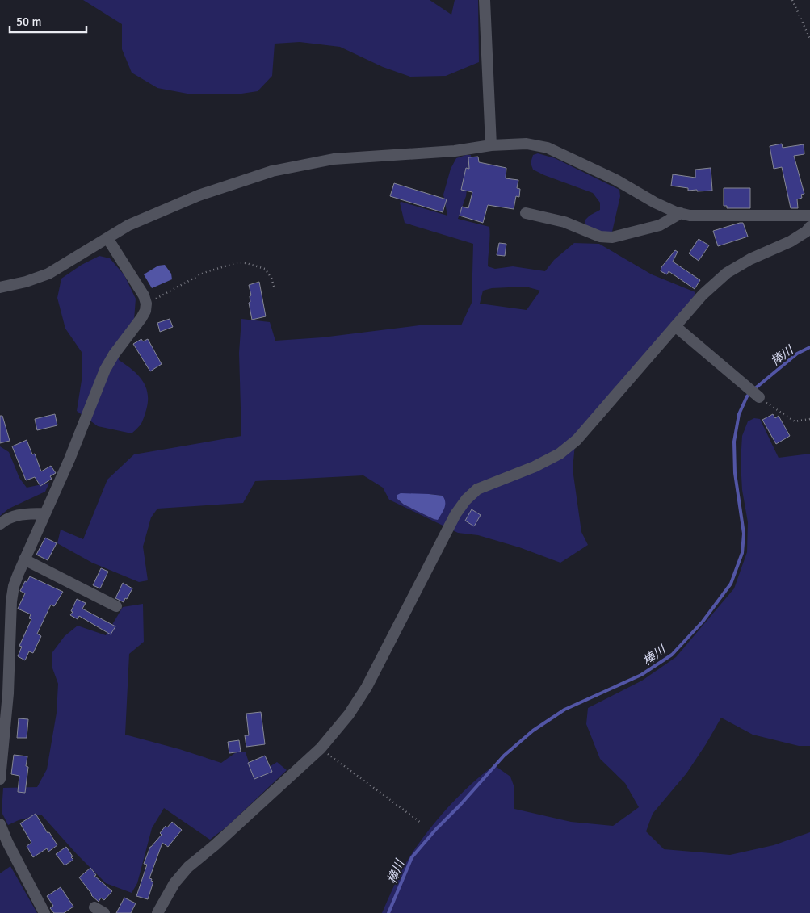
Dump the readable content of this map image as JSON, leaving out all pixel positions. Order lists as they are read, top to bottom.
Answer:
{
  "water": ["棒川"],
  "scale_bar": "50 m"
}
